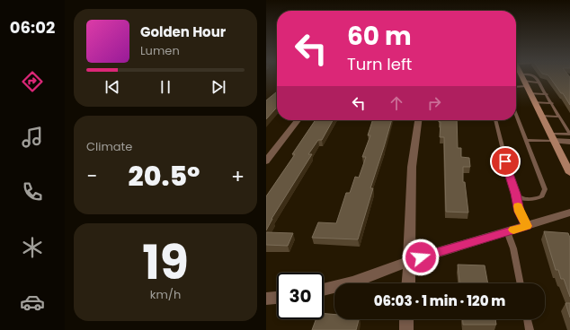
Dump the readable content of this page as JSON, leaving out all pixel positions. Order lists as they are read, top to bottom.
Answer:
{
  "page": {
    "tabs": "06:02",
    "turn": ["60 m", "Turn left"],
    "song": ["Golden Hour", "Lumen"],
    "tile": [
      "Climate",
      ["19", "km/h"]
    ],
    "heat": ["−", "20.5°", "+"],
    "limit": "30",
    "trip": "06:03 · 1 min · 120 m"
  }
}
